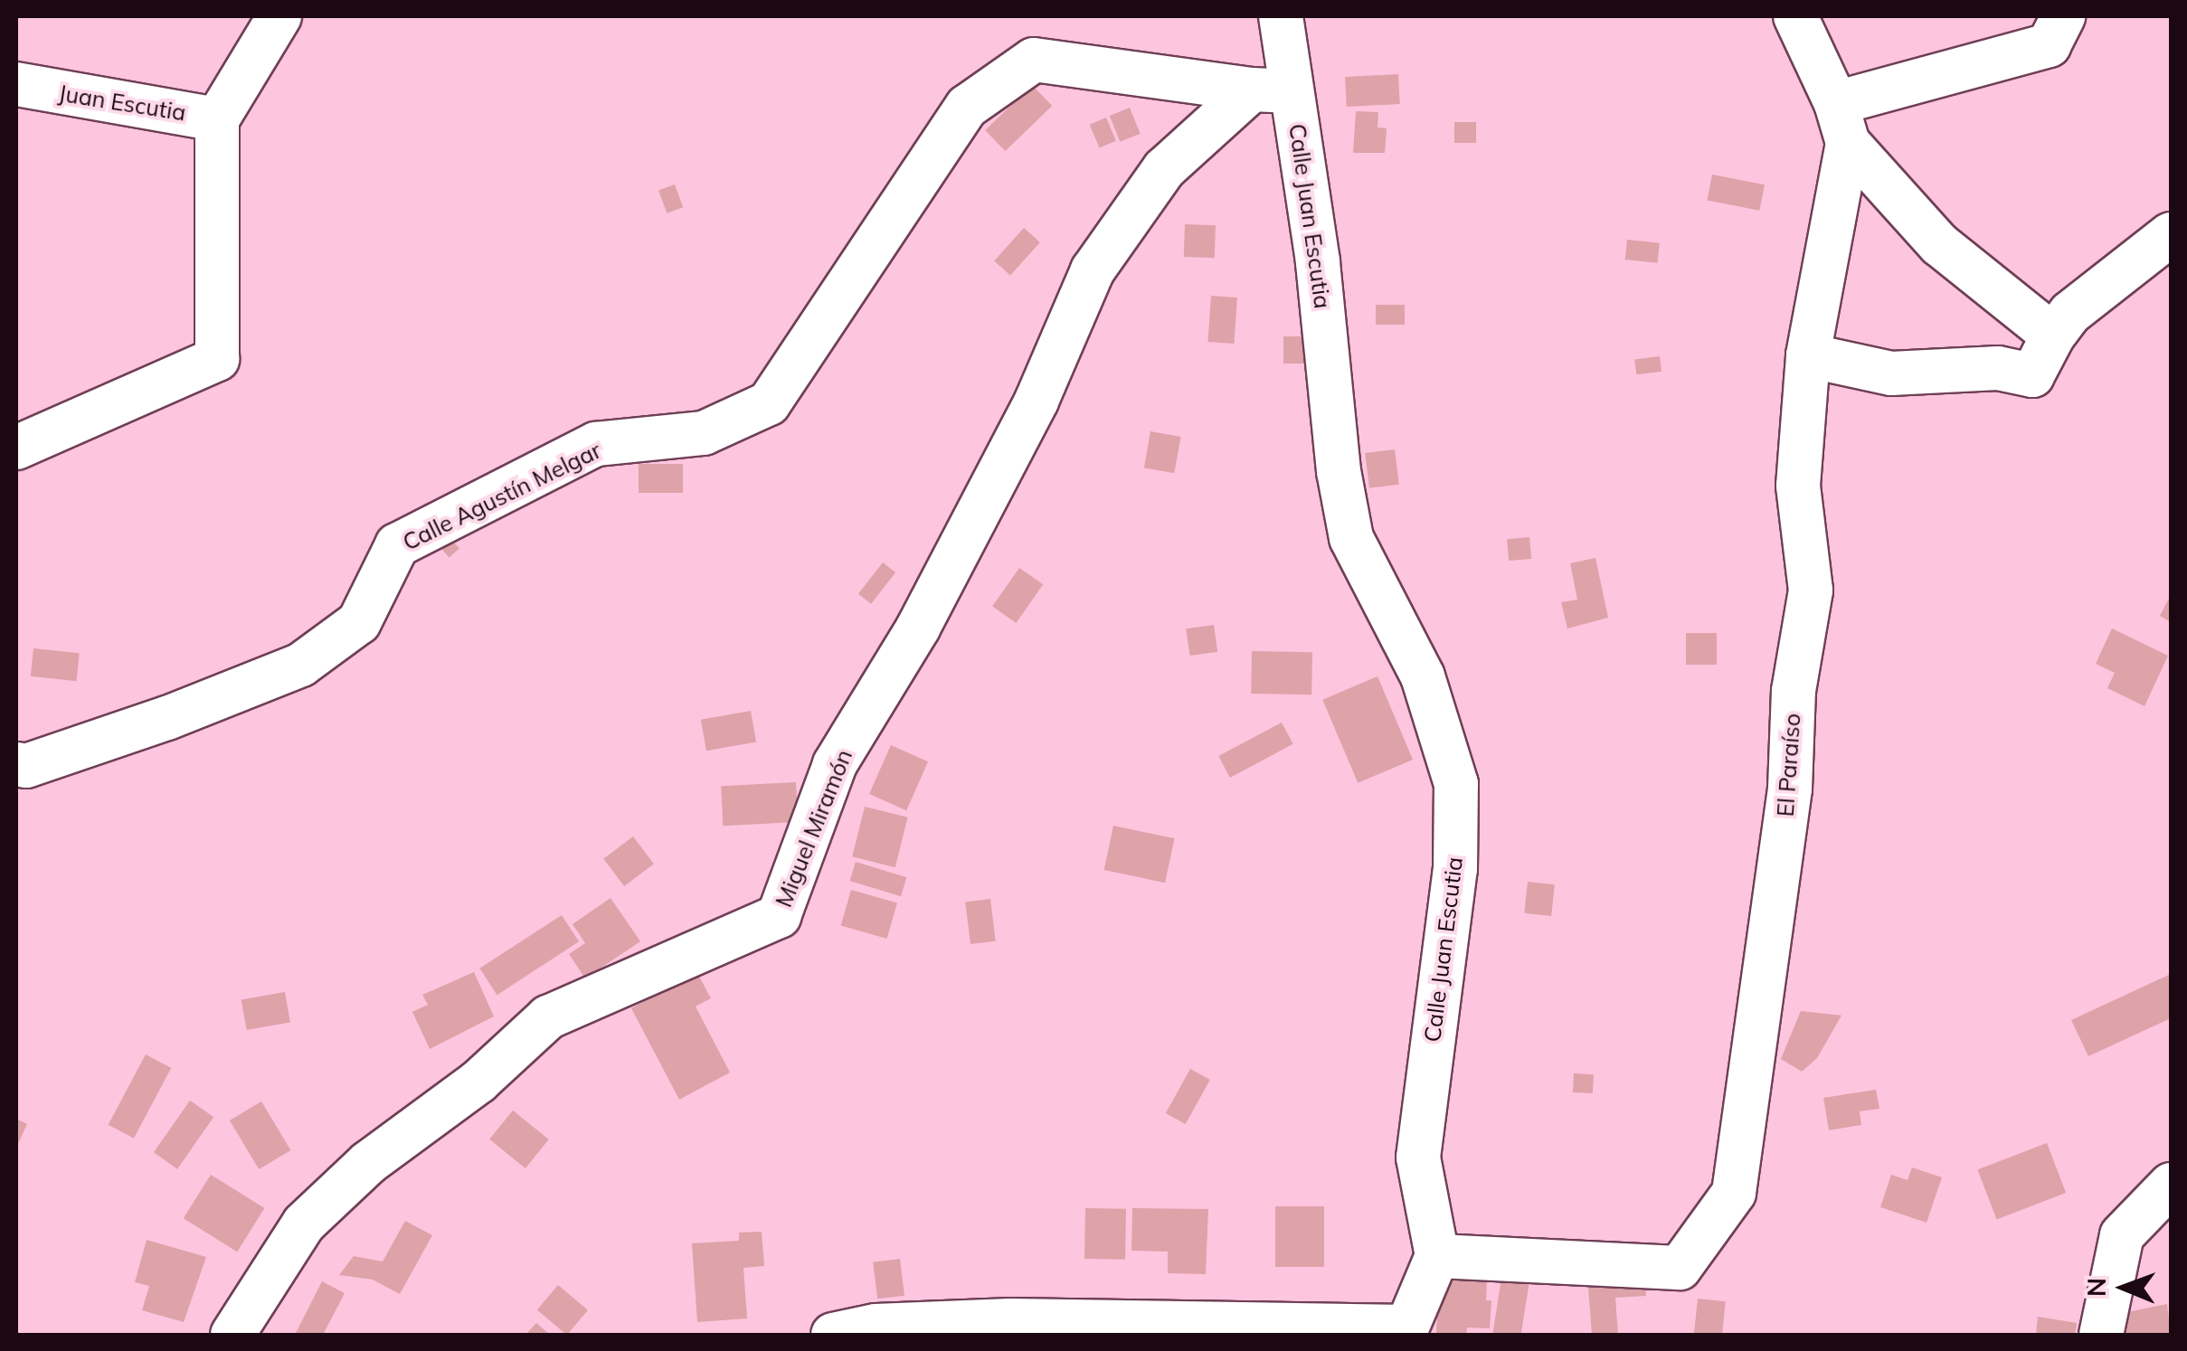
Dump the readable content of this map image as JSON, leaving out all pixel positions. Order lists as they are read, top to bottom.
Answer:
{
  "streets": {
    "street": [
      "Juan Escutia",
      "Calle Juan Escutia",
      "Calle Agustín Melgar",
      "El Paraíso",
      "Miguel Miramón"
    ]
  },
  "crossings": [
    ["Calle Juan Escutia", "Calle Agustín Melgar"],
    ["Calle Juan Escutia", "El Paraíso"],
    ["Calle Juan Escutia", "Miguel Miramón"],
    ["Calle Agustín Melgar", "Miguel Miramón"]
  ],
  "north": "left"
}
